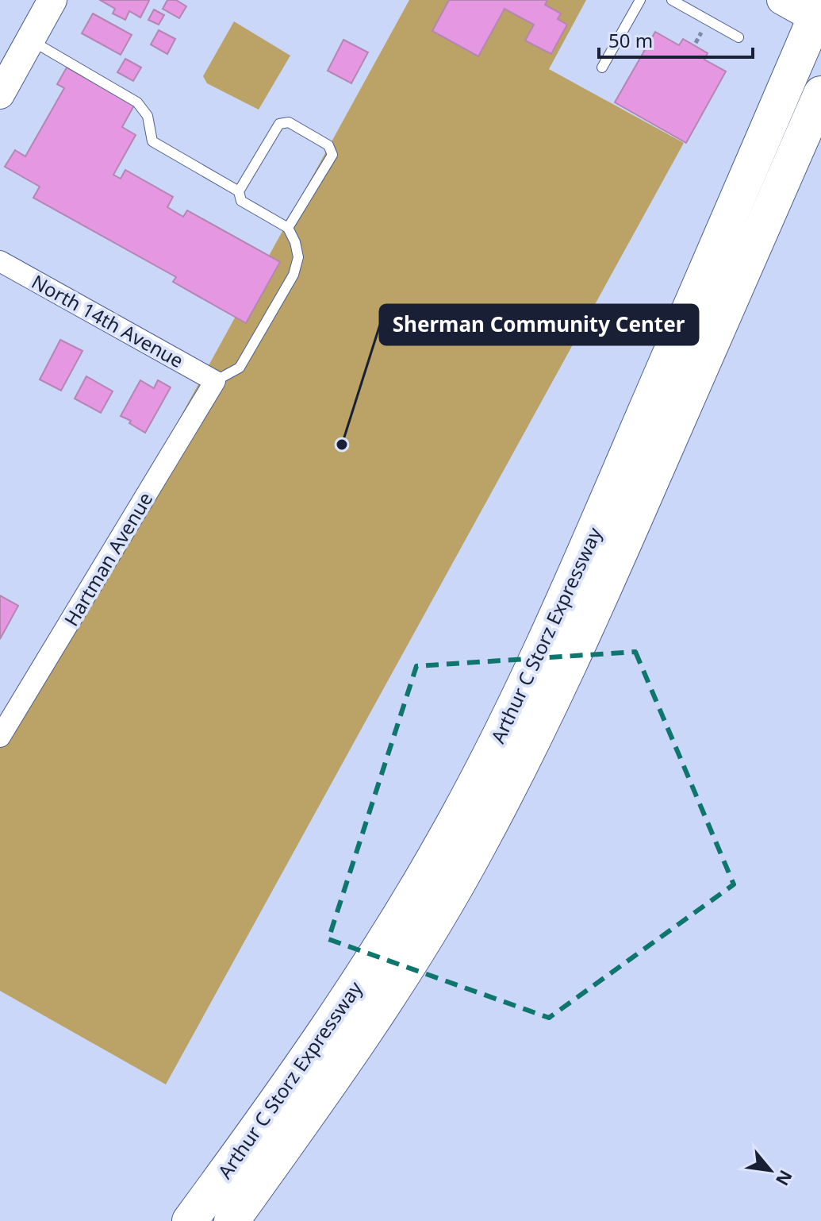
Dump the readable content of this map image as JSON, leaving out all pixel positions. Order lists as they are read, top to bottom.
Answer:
{
  "streets": {
    "highway": ["Arthur C Storz Expressway"],
    "street": ["North 14th Avenue", "Hartman Avenue"]
  },
  "crossings": [
    ["North 14th Avenue", "Hartman Avenue"]
  ],
  "places": ["Sherman Community Center"],
  "scale_bar": "50 m",
  "north": "bottom right"
}
